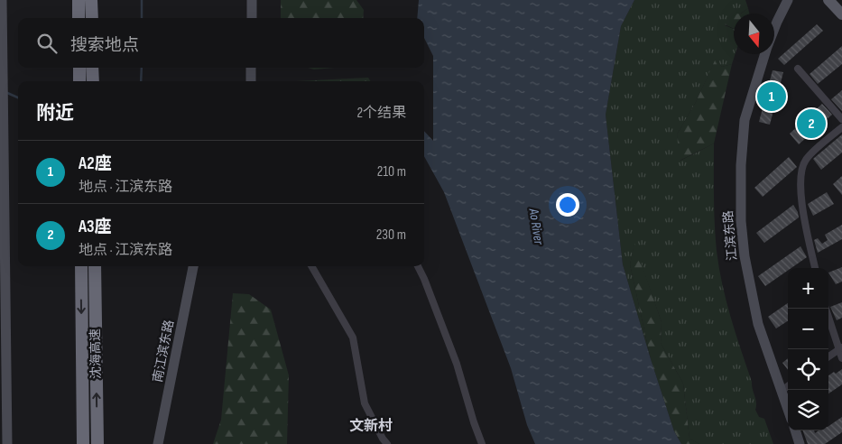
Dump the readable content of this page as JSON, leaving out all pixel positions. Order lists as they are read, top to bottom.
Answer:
{
  "streets": {
    "highway": ["沈海高速"],
    "main road": ["江滨东路", "南江滨东路"]
  },
  "districts": ["文新村"],
  "water": ["Ao River"],
  "north": "bottom",
  "page": {
    "search": "搜索地点",
    "pins": ["1", "2"],
    "heading": ["附近", "2个结果"],
    "list": [
      {
        "mark": "1",
        "name": "A2座",
        "note": "地点 · 江滨东路",
        "value": "210 m"
      },
      {
        "mark": "2",
        "name": "A3座",
        "note": "地点 · 江滨东路",
        "value": "230 m"
      }
    ],
    "map_buttons": ["+", "−"]
  }
}
